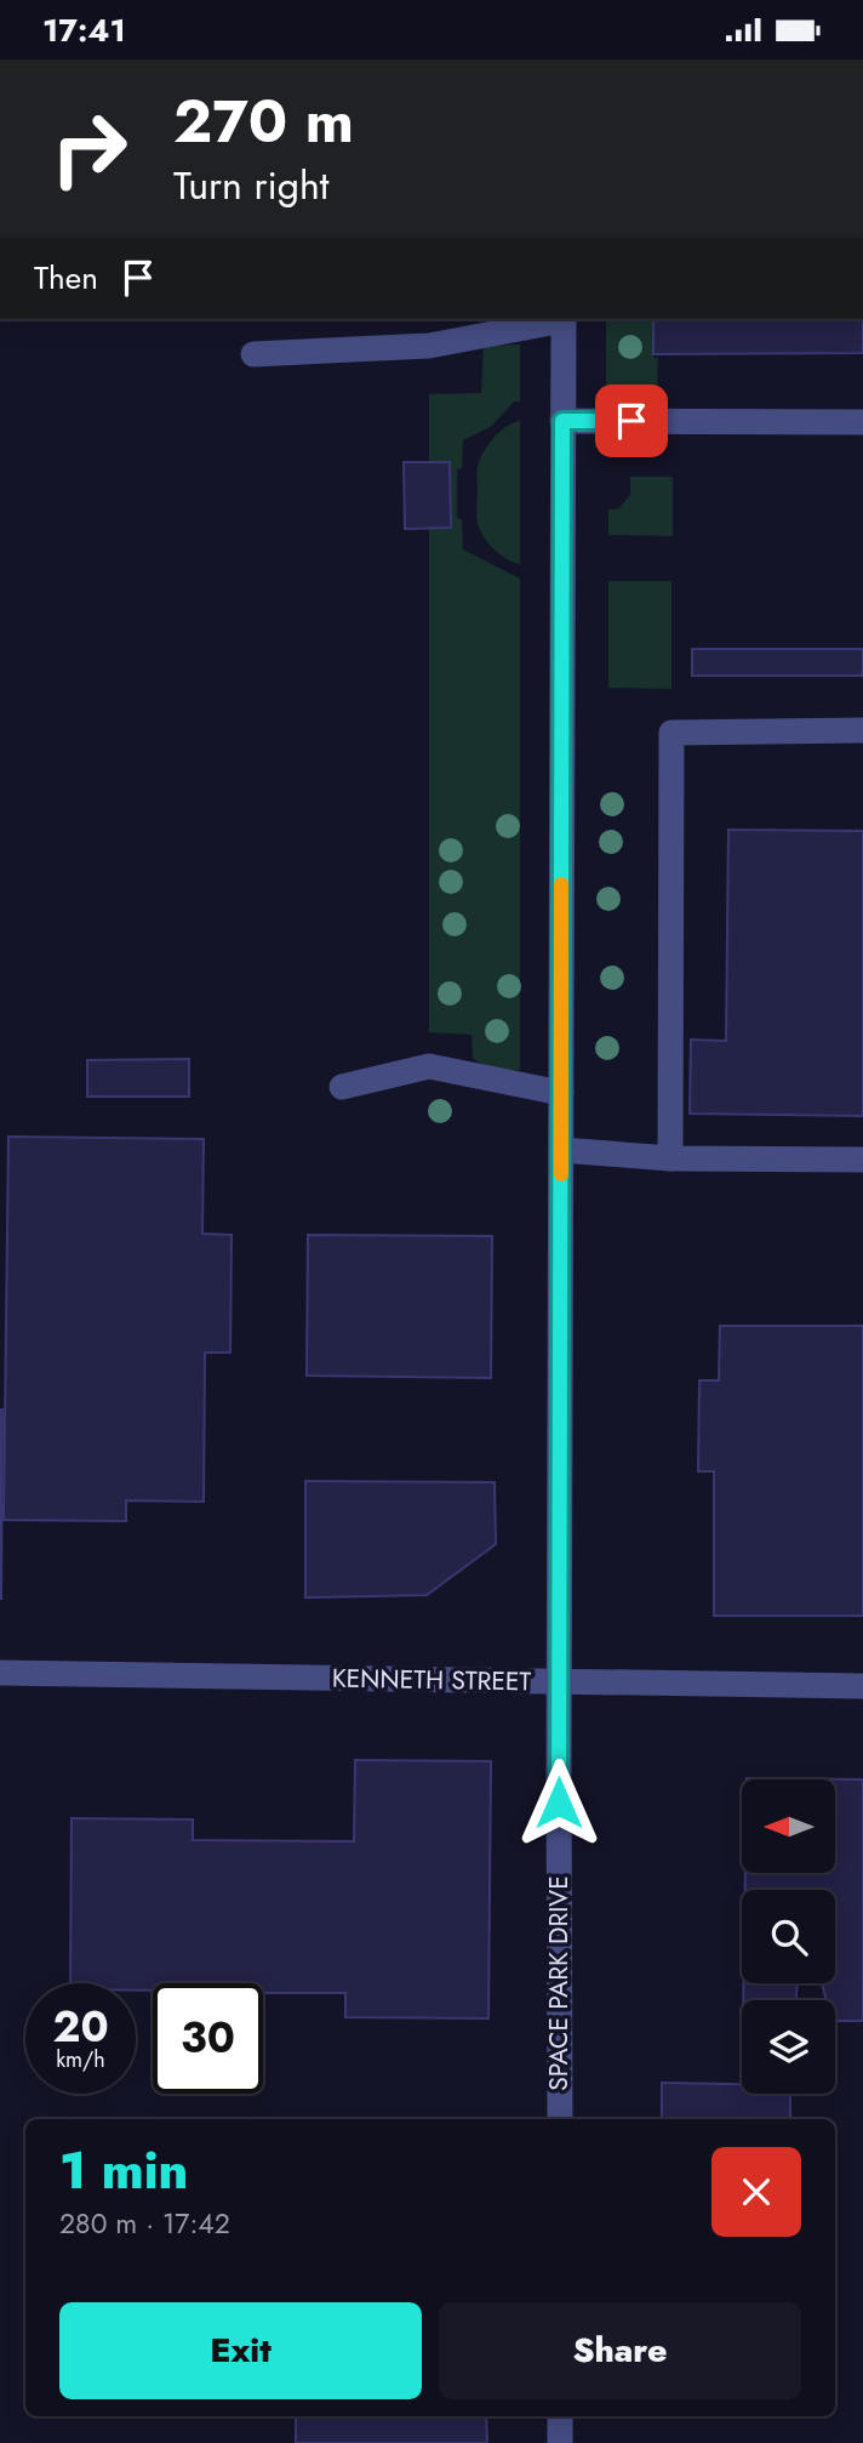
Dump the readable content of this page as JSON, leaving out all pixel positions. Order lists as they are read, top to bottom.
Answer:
{
  "streets": {
    "street": ["KENNETH STREET", "SPACE PARK DRIVE"]
  },
  "crossings": [
    ["KENNETH STREET", "SPACE PARK DRIVE"]
  ],
  "north": "left",
  "page": {
    "status": "17:41",
    "turn": ["270 m", "Turn right"],
    "then": "Then",
    "speed": "20 km/h",
    "limit": "30",
    "heading": ["1 min", "280 m · 17:42"],
    "buttons": ["Exit", "Share"]
  }
}
